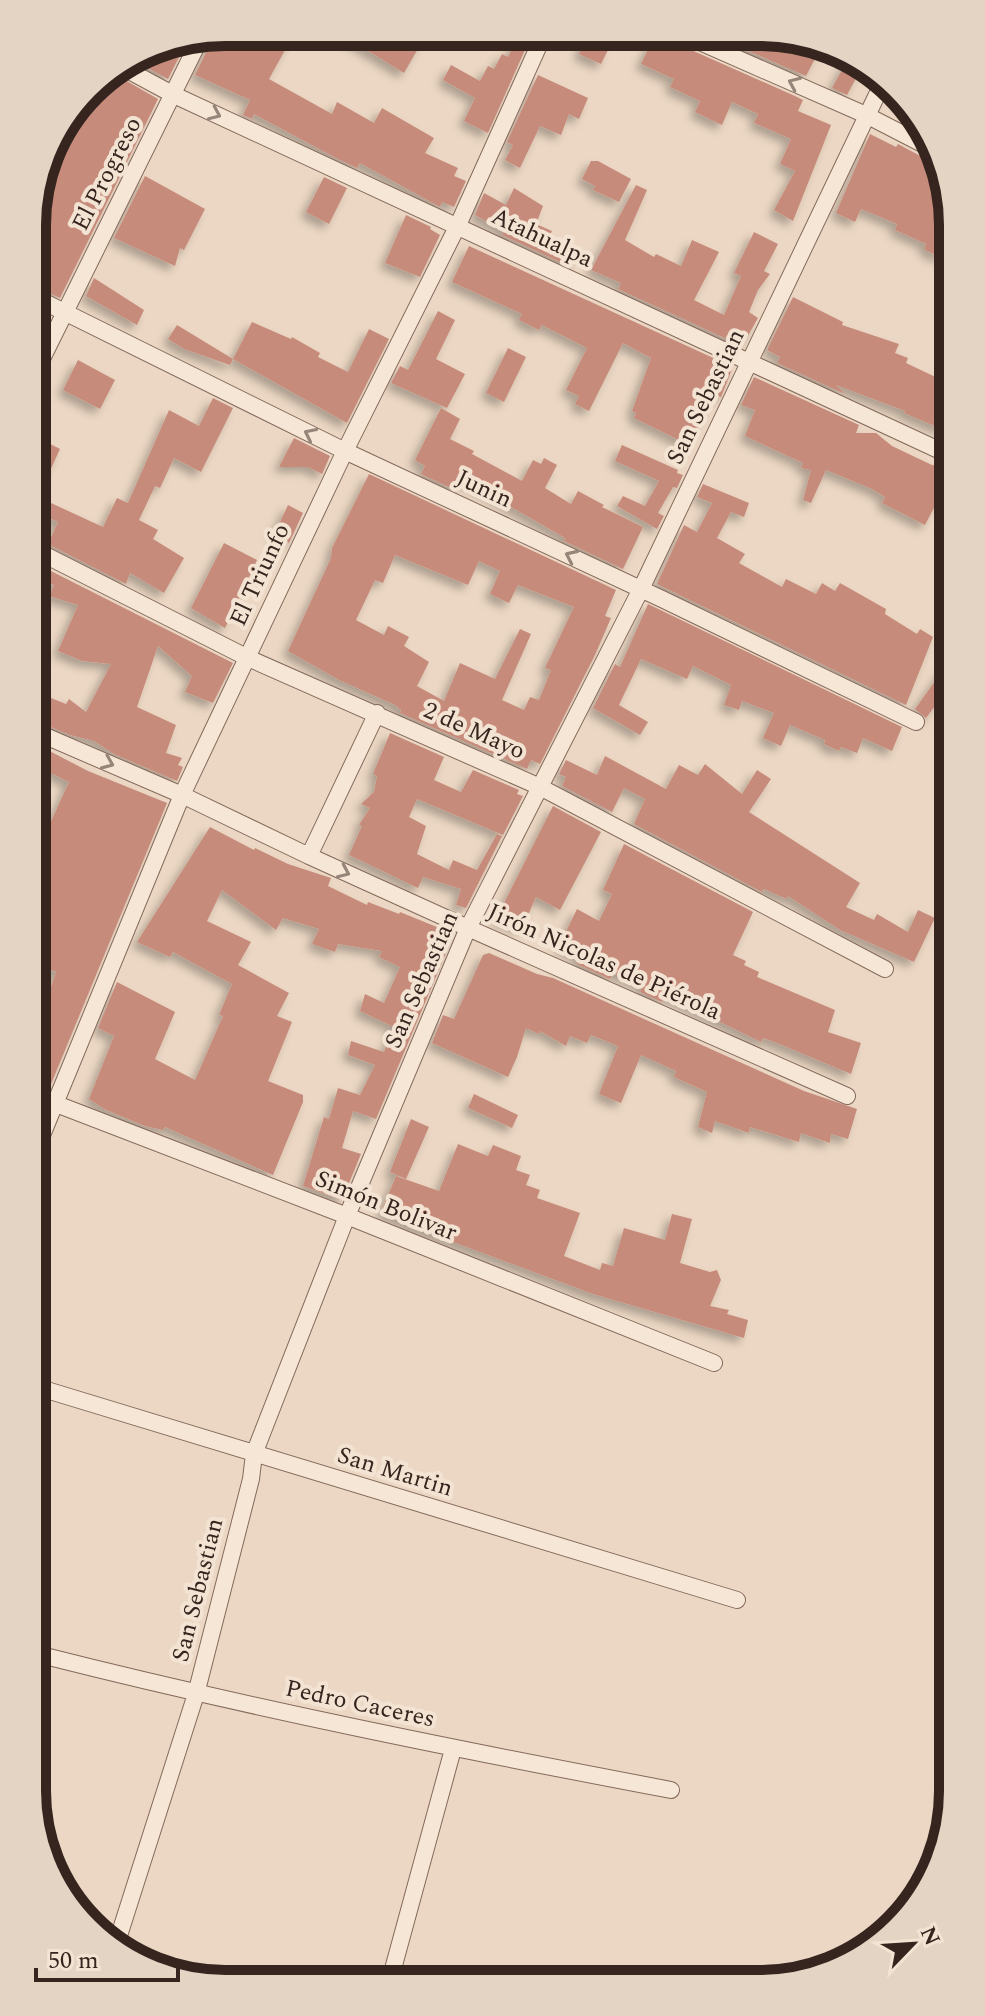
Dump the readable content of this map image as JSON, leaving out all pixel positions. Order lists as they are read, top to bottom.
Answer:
{
  "streets": {
    "street": [
      "El Progreso",
      "Atahualpa",
      "San Sebastian",
      "Junin",
      "El Triunfo",
      "2 de Mayo",
      "Jirón Nicolas de Piérola",
      "Simón Bolivar",
      "San Martin",
      "Pedro Caceres"
    ]
  },
  "crossings": [
    ["El Progreso", "Atahualpa"],
    ["El Progreso", "Junin"],
    ["Atahualpa", "San Sebastian"],
    ["Atahualpa", "El Triunfo"],
    ["San Sebastian", "Junin"],
    ["San Sebastian", "2 de Mayo"],
    ["San Sebastian", "Jirón Nicolas de Piérola"],
    ["San Sebastian", "Simón Bolivar"],
    ["San Sebastian", "San Martin"],
    ["San Sebastian", "Pedro Caceres"],
    ["Junin", "El Triunfo"],
    ["El Triunfo", "2 de Mayo"],
    ["El Triunfo", "Jirón Nicolas de Piérola"],
    ["El Triunfo", "Simón Bolivar"]
  ],
  "one_way": ["Atahualpa", "Junin", "Jirón Nicolas de Piérola"],
  "scale_bar": "50 m",
  "north": "top right"
}
